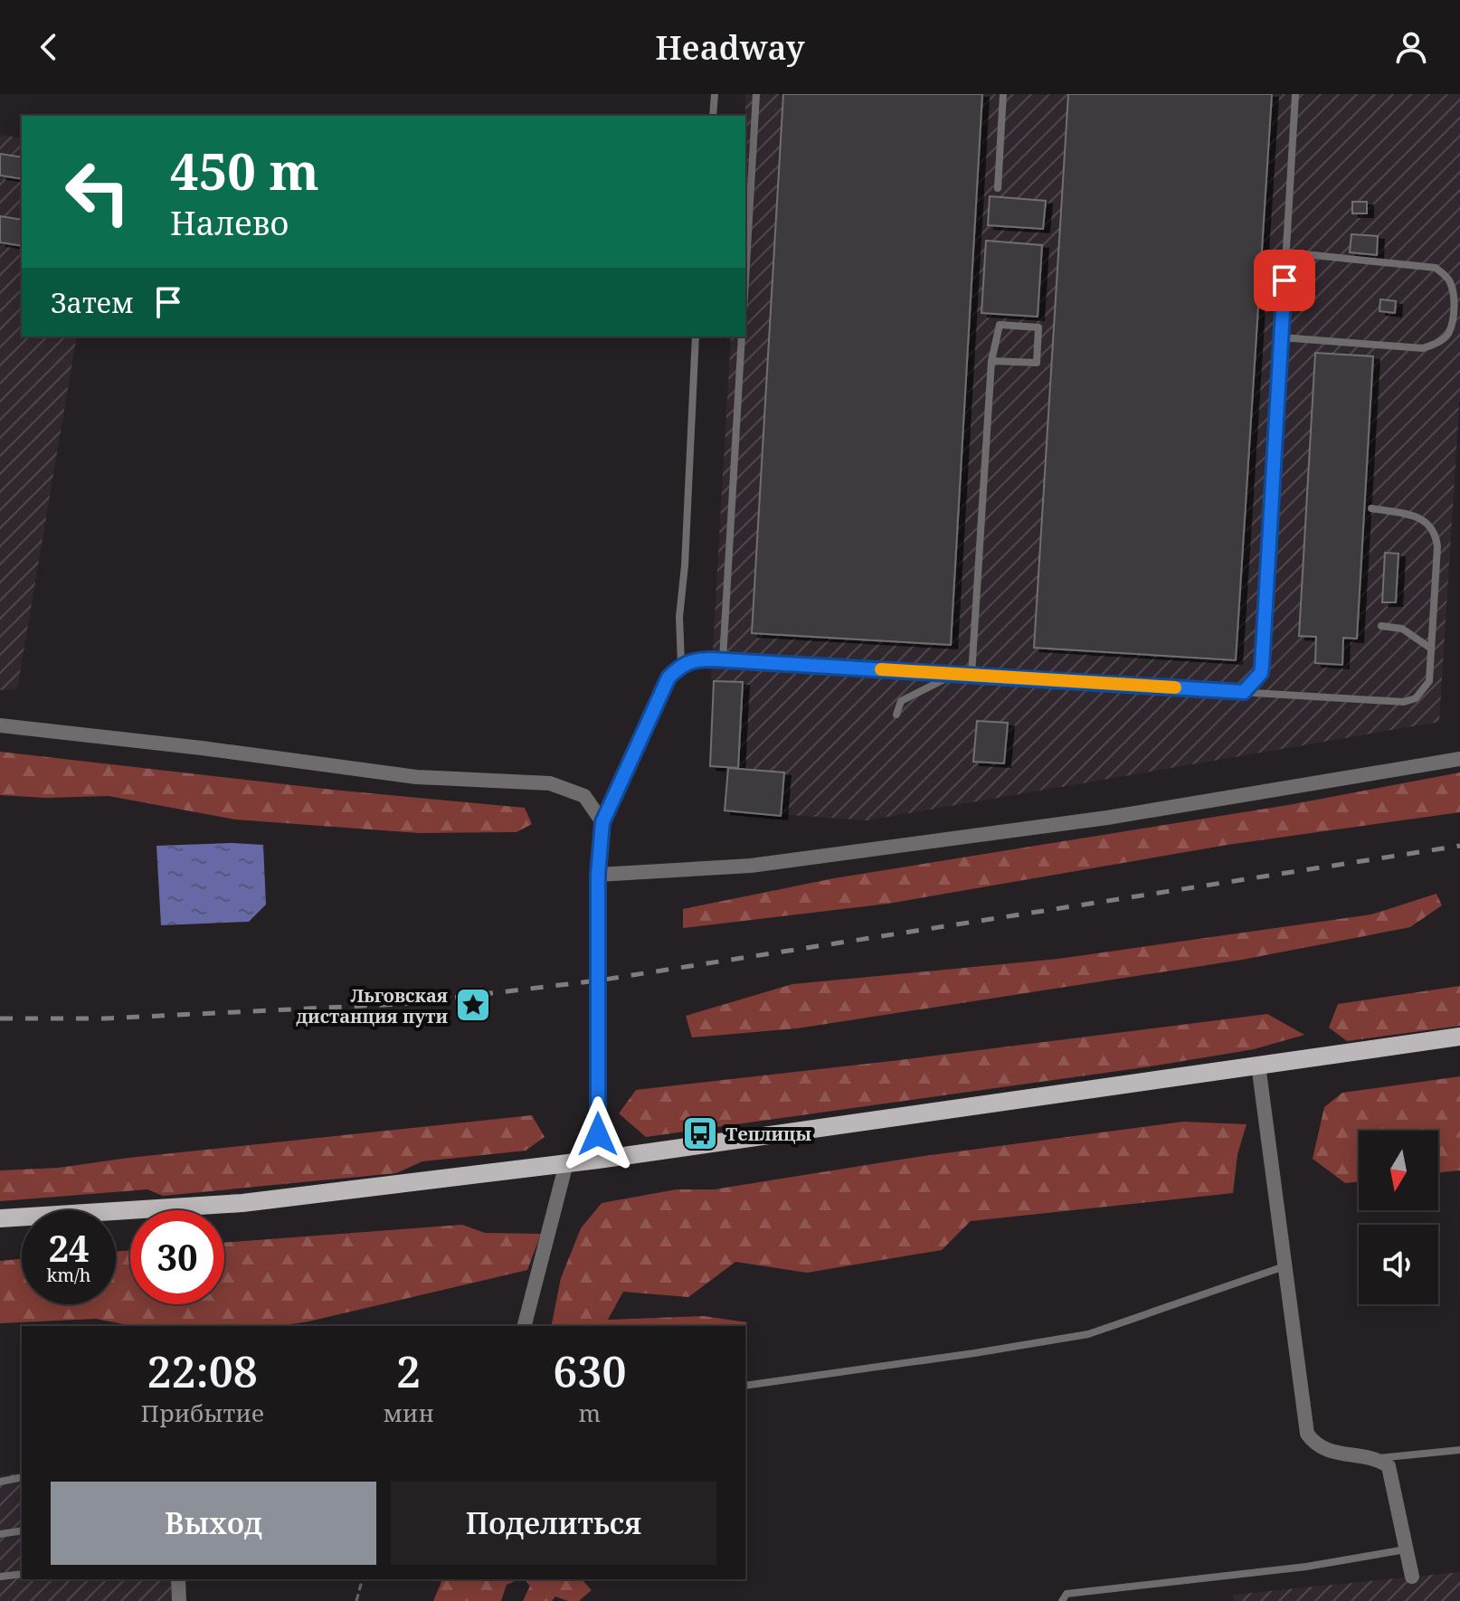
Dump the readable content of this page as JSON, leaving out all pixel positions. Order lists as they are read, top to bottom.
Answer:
{
  "places": {
    "place": ["Льговская дистанция пути"],
    "bus stop": ["Теплицы"]
  },
  "north": "bottom",
  "page": {
    "header": "Headway",
    "turn": ["450 m", "Налево"],
    "then": "Затем",
    "speed": "24 km/h",
    "limit": "30",
    "eta": [
      "22:08",
      "Прибытие",
      "2",
      "мин",
      "630",
      "m"
    ],
    "buttons": ["Выход", "Поделиться"]
  }
}
